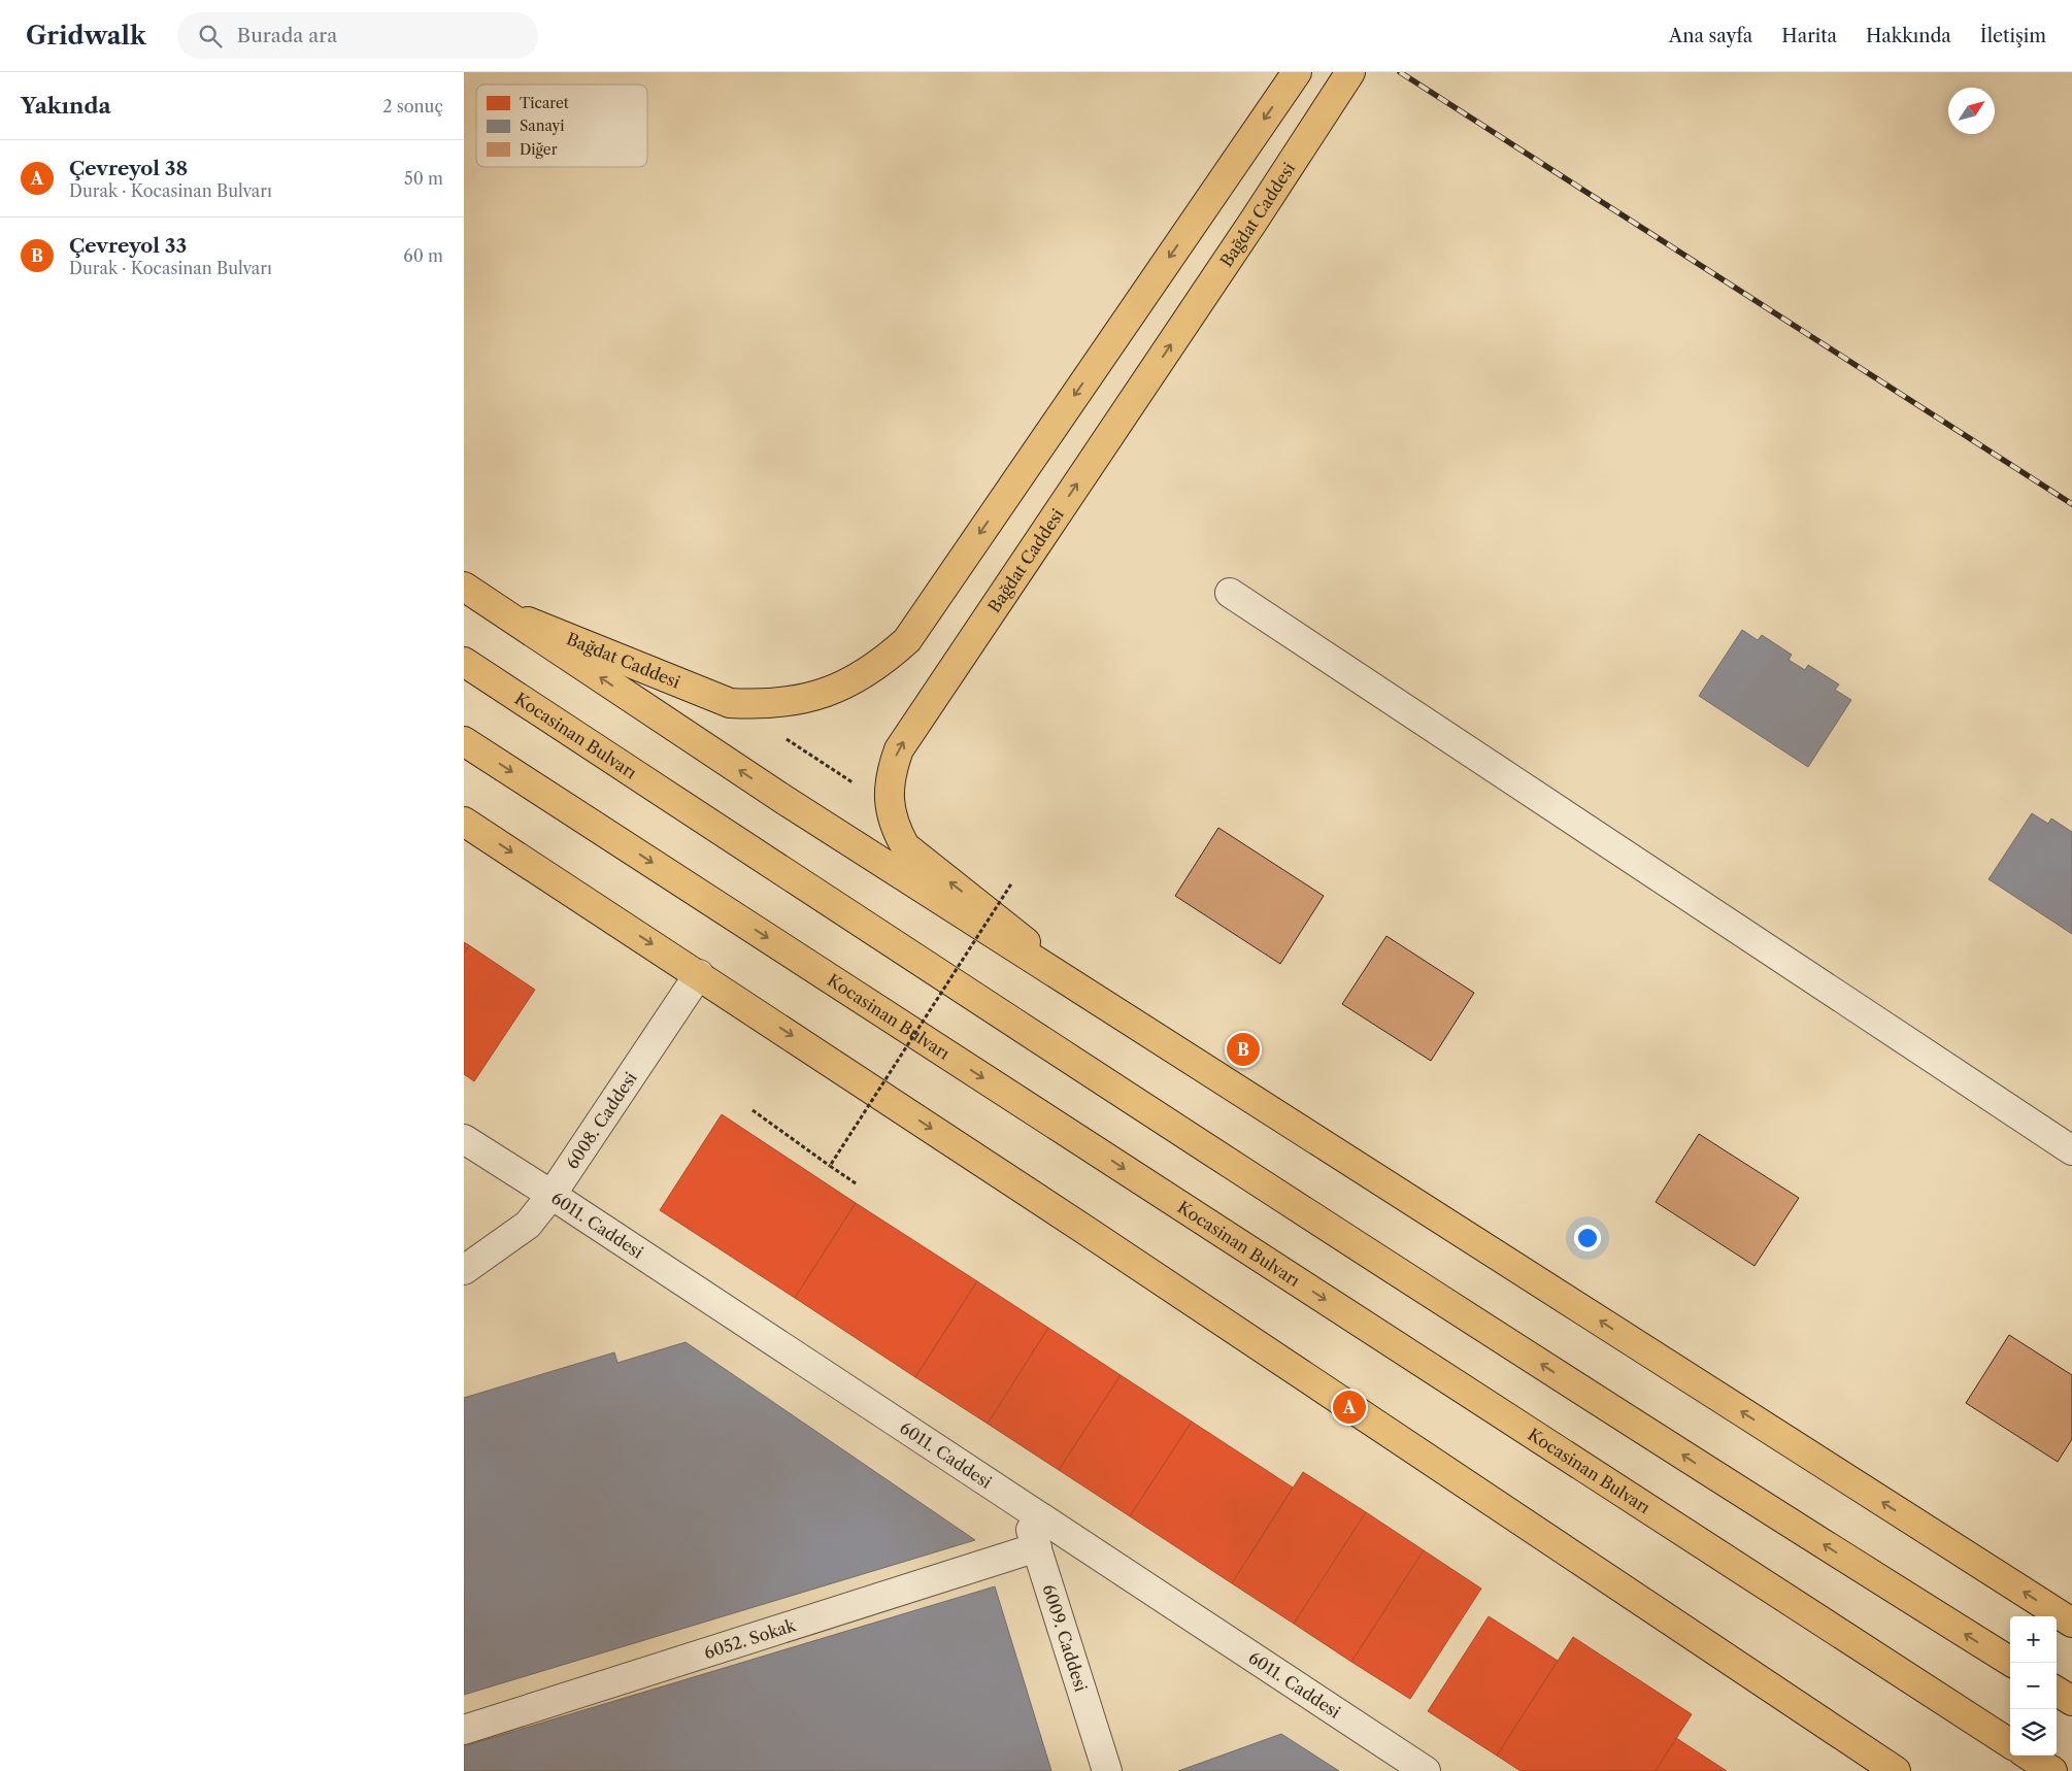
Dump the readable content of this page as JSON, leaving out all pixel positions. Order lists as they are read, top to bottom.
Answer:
{
  "streets": {
    "main road": ["Bağdat Caddesi", "Kocasinan Bulvarı"],
    "street": [
      "6008. Caddesi",
      "6011. Caddesi",
      "6009. Caddesi",
      "6052. Sokak"
    ]
  },
  "crossings": [
    ["6008. Caddesi", "6011. Caddesi"],
    ["6011. Caddesi", "6009. Caddesi"],
    ["6009. Caddesi", "6052. Sokak"]
  ],
  "legend": ["Ticaret", "Sanayi", "Diğer"],
  "north": "top right",
  "page": {
    "header": "Gridwalk",
    "search": "Burada ara",
    "nav": [
      "Ana sayfa",
      "Harita",
      "Hakkında",
      "İletişim"
    ],
    "heading": ["Yakında", "2 sonuç"],
    "list": [
      {
        "mark": "A",
        "name": "Çevreyol 38",
        "note": "Durak · Kocasinan Bulvarı",
        "value": "50 m"
      },
      {
        "mark": "B",
        "name": "Çevreyol 33",
        "note": "Durak · Kocasinan Bulvarı",
        "value": "60 m"
      }
    ],
    "pins": ["B", "A"],
    "map_buttons": ["+", "−"]
  }
}
